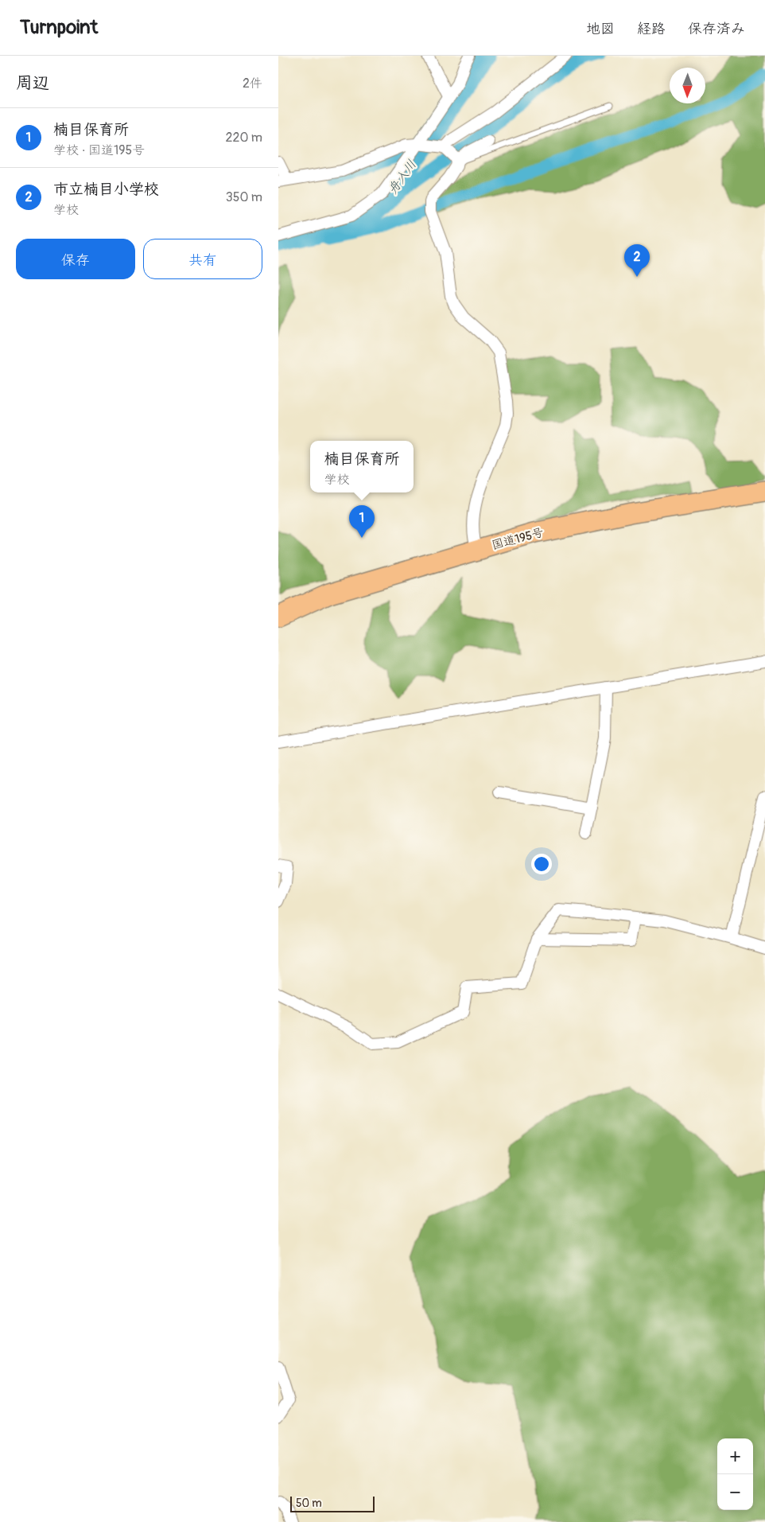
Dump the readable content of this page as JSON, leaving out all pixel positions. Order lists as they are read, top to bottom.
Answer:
{
  "streets": {
    "highway": ["国道195号"]
  },
  "water": ["舟入川"],
  "scale_bar": "50 m",
  "north": "bottom",
  "page": {
    "header": "Turnpoint",
    "nav": ["地図", "経路", "保存済み"],
    "heading": ["周辺", "2件"],
    "list": [
      {
        "mark": "1",
        "name": "楠目保育所",
        "note": "学校 · 国道195号",
        "value": "220 m"
      },
      {
        "mark": "2",
        "name": "市立楠目小学校",
        "note": "学校",
        "value": "350 m"
      }
    ],
    "buttons": ["保存", "共有"],
    "pins": ["2", "1"],
    "popup": ["楠目保育所", "学校"],
    "map_buttons": ["+", "−"],
    "scale": "50 m"
  }
}
